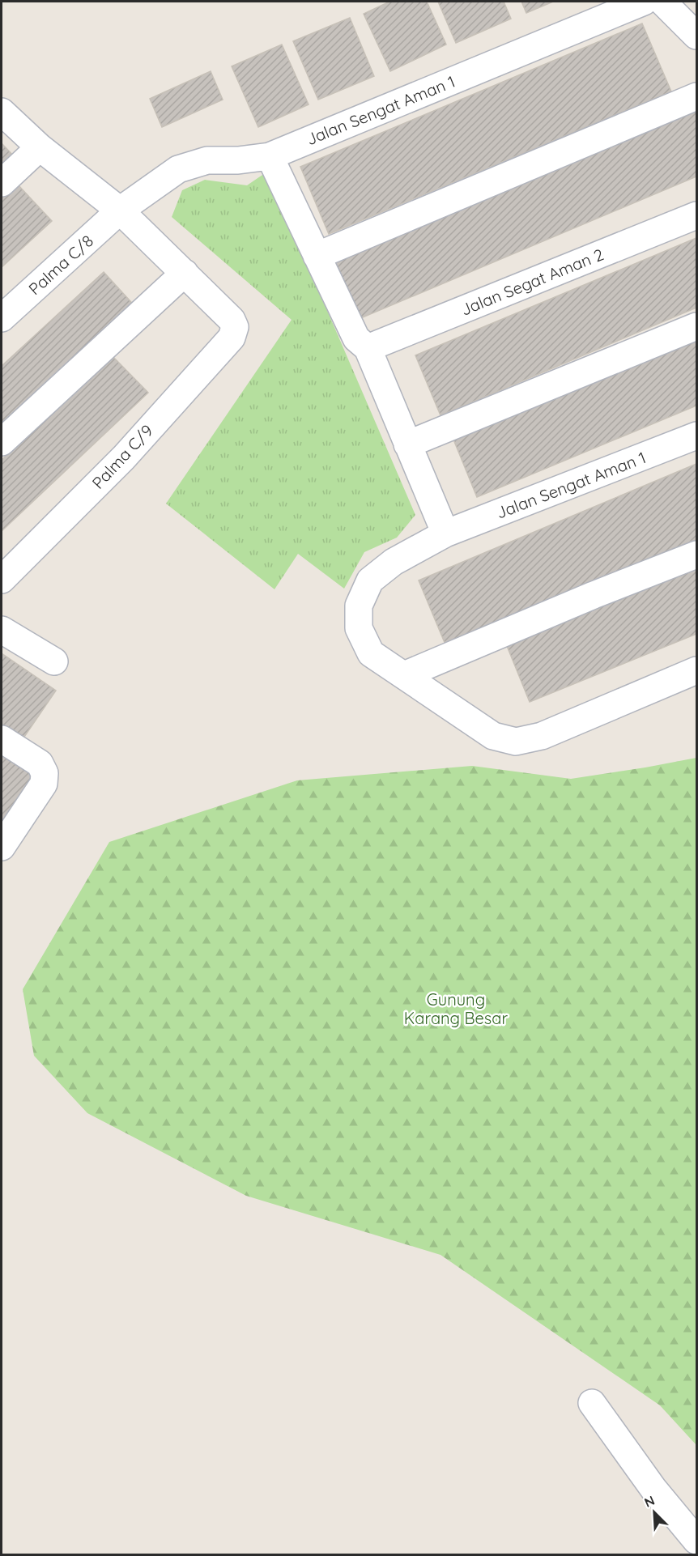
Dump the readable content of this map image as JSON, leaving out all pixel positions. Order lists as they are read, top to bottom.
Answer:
{
  "streets": {
    "street": [
      "Jalan Sengat Aman 1",
      "Palma C/8",
      "Jalan Segat Aman 2",
      "Palma C/9"
    ]
  },
  "crossings": [
    ["Jalan Sengat Aman 1", "Palma C/8"]
  ],
  "parks": ["Gunung Karang Besar"],
  "north": "top left"
}
